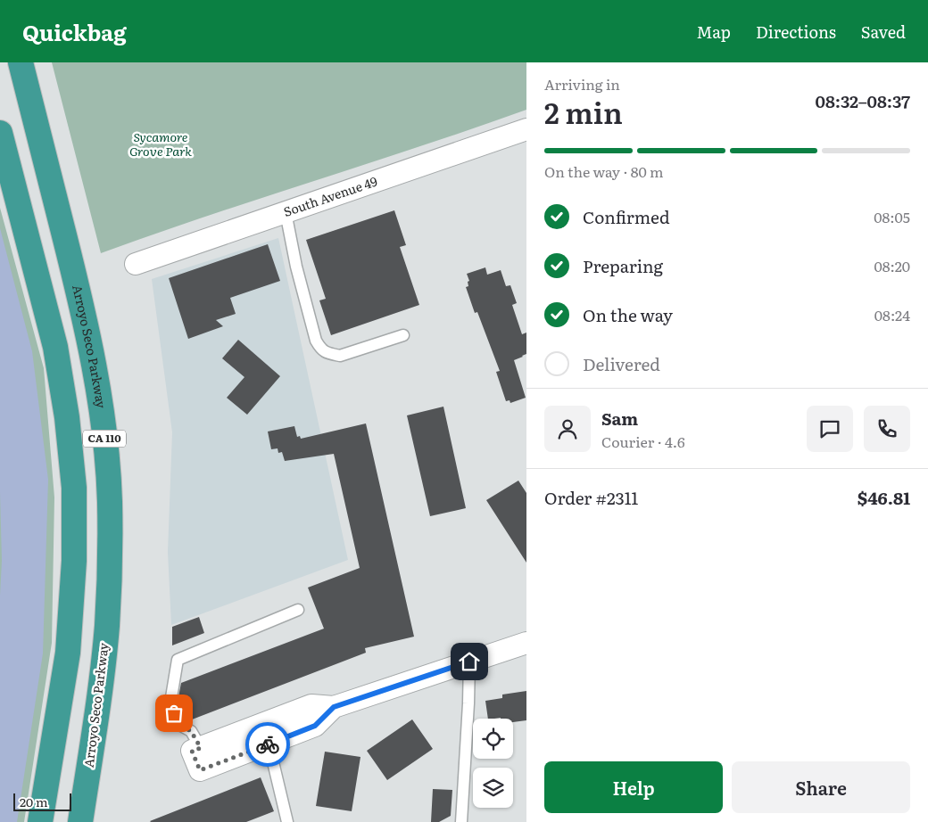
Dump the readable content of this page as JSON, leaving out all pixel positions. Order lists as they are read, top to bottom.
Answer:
{
  "streets": {
    "highway": ["Arroyo Seco Parkway", "CA 110"],
    "street": ["South Avenue 49"]
  },
  "parks": ["Sycamore Grove Park"],
  "scale_bar": "20 m",
  "page": {
    "header": "Quickbag",
    "nav": ["Map", "Directions", "Saved"],
    "heading": ["2 min", "Arriving in", "08:32–08:37"],
    "panel": [
      "Sam",
      "Courier · 4.6",
      "Order #2311",
      "$46.81"
    ],
    "bar": "On the way · 80 m",
    "list": [
      ["Confirmed", "08:05"],
      ["Preparing", "08:20"],
      ["On the way", "08:24"],
      "Delivered"
    ],
    "buttons": ["Help", "Share"],
    "scale": "20 m"
  }
}
